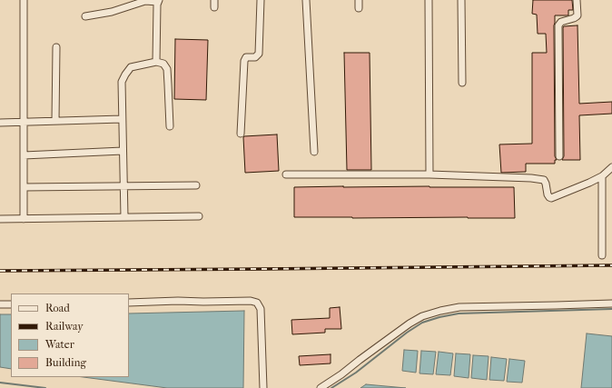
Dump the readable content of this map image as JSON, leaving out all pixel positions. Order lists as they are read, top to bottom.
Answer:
{
  "legend": [
    "Road",
    "Railway",
    "Water",
    "Building"
  ]
}
